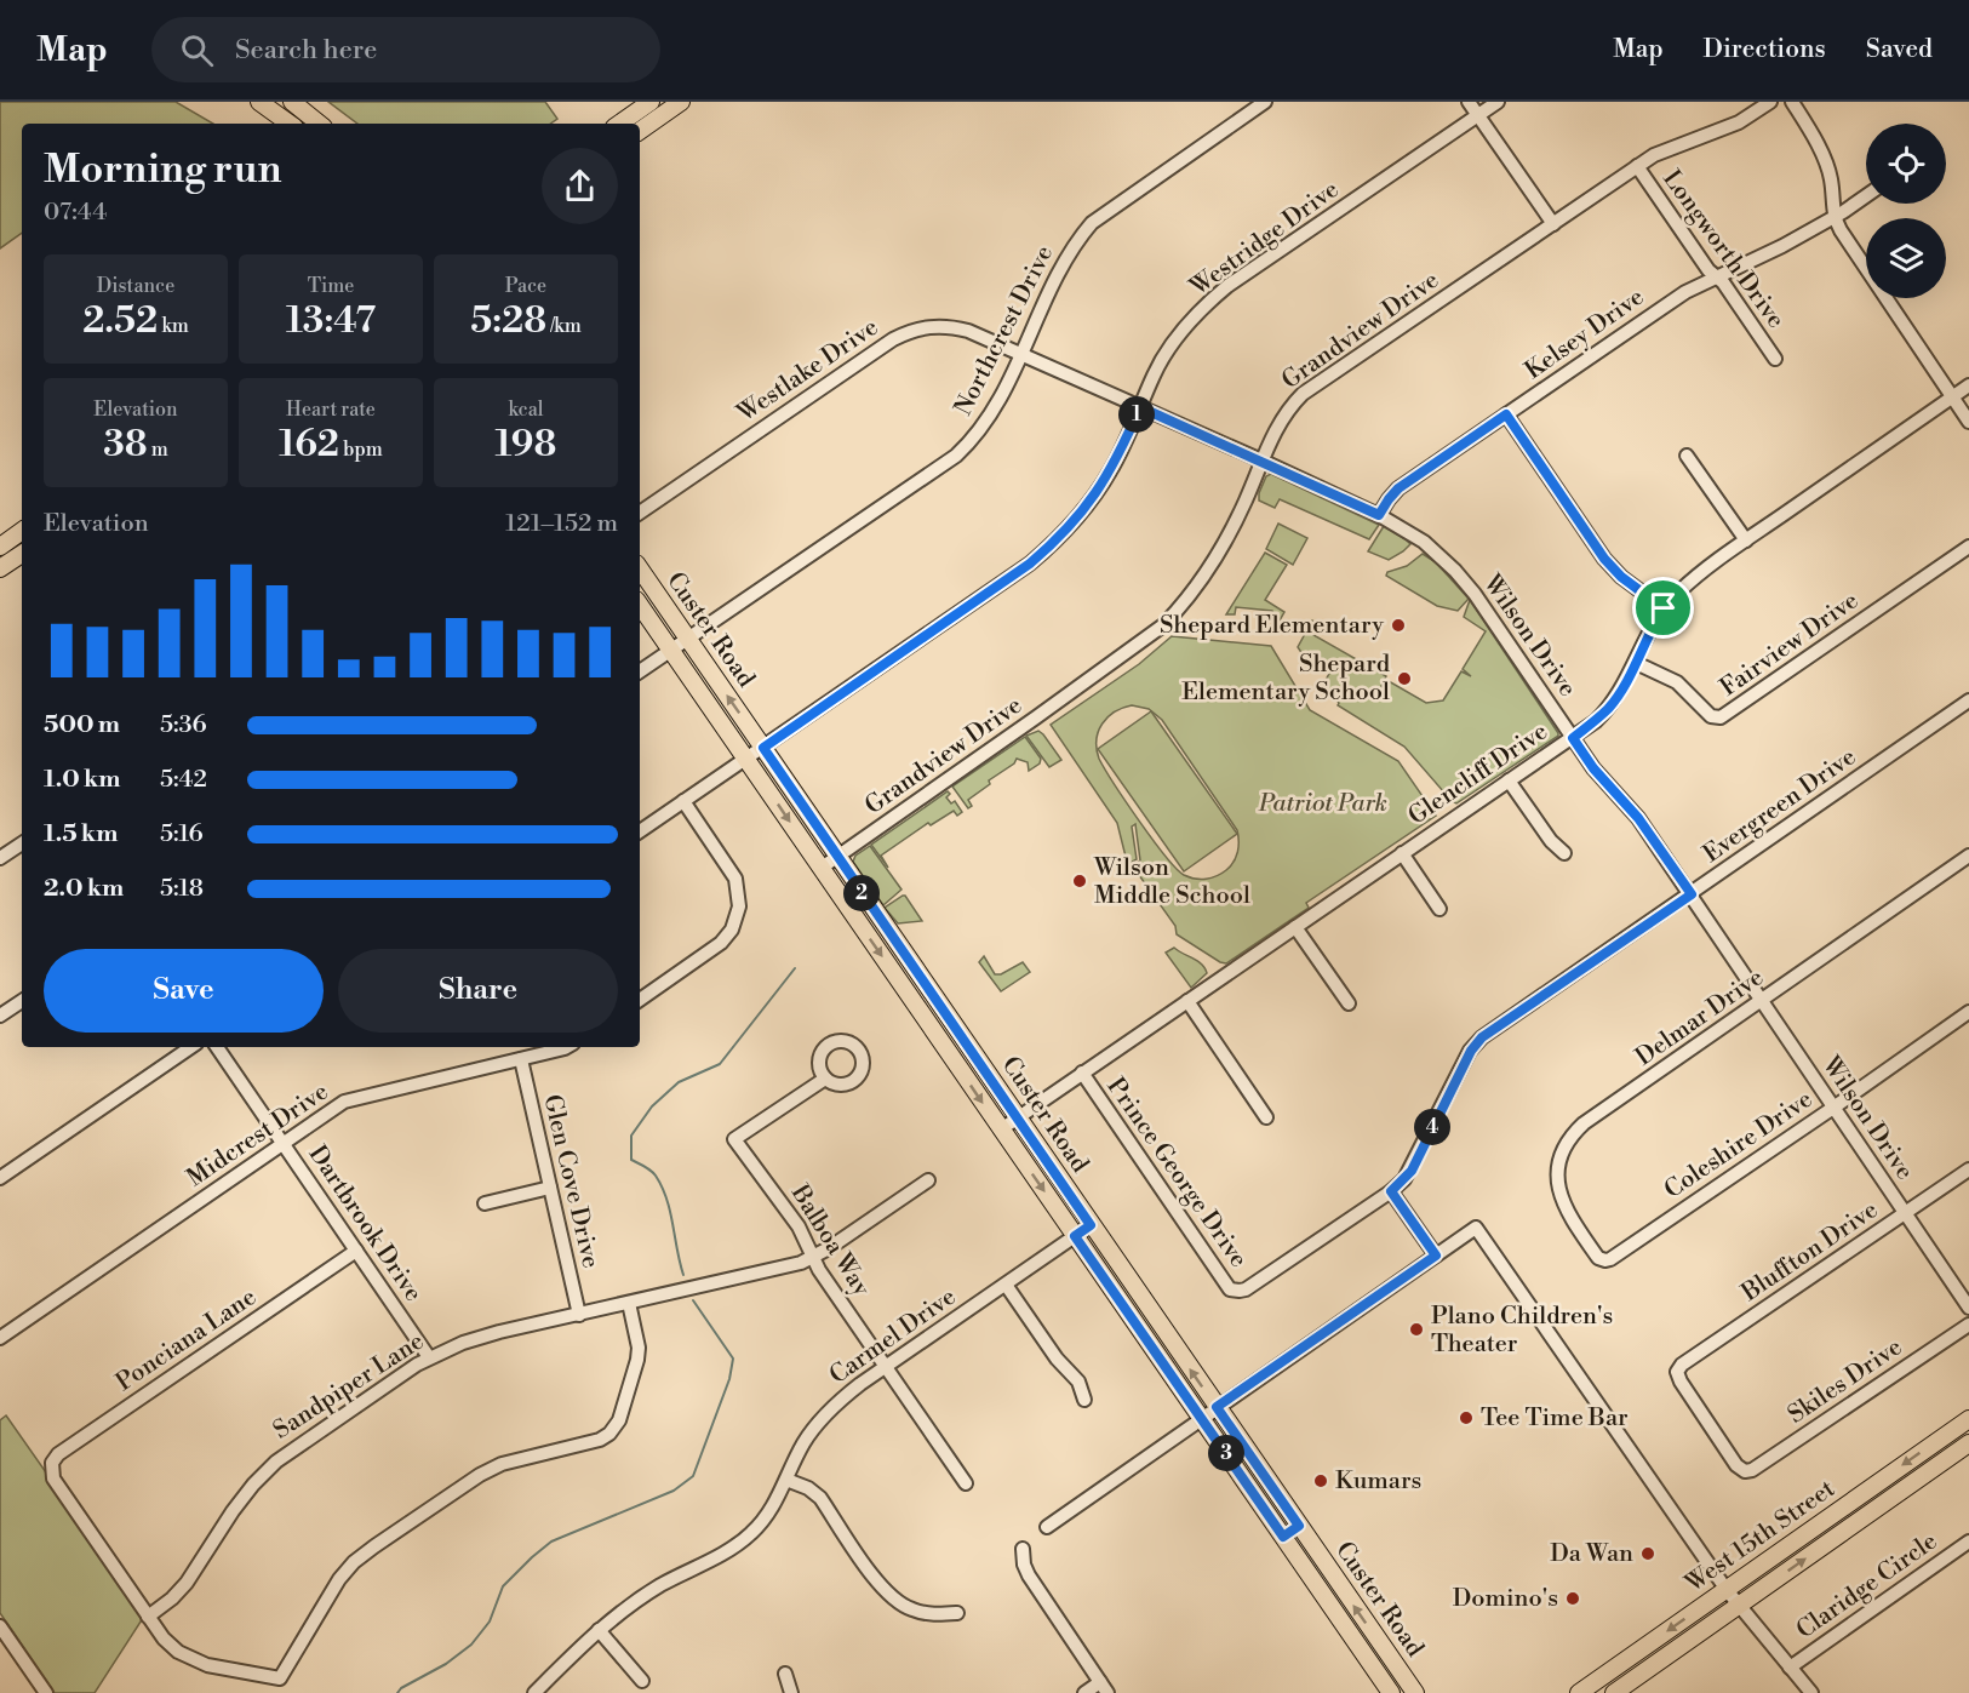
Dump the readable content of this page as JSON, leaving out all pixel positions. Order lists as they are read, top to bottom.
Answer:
{
  "streets": {
    "main road": ["Custer Road", "West 15th Street"],
    "street": [
      "Westridge Drive",
      "Longworth Drive",
      "Northcrest Drive",
      "Grandview Drive",
      "Kelsey Drive",
      "Westlake Drive",
      "Wilson Drive",
      "Fairview Drive",
      "Glencliff Drive",
      "Evergreen Drive",
      "Delmar Drive",
      "Midcrest Drive",
      "Coleshire Drive",
      "Prince George Drive",
      "Glen Cove Drive",
      "Dartbrook Drive",
      "Balboa Way",
      "Bluffton Drive",
      "Carmel Drive",
      "Ponciana Lane",
      "Skiles Drive",
      "Sandpiper Lane",
      "Claridge Circle"
    ]
  },
  "crossings": [
    ["Westridge Drive", "Custer Road"],
    ["Westridge Drive", "Wilson Drive"],
    ["Longworth Drive", "Grandview Drive"],
    ["Longworth Drive", "Kelsey Drive"],
    ["Northcrest Drive", "Westlake Drive"],
    ["Northcrest Drive", "Custer Road"],
    ["Northcrest Drive", "Wilson Drive"],
    ["Grandview Drive", "Custer Road"],
    ["Grandview Drive", "Wilson Drive"],
    ["Kelsey Drive", "Wilson Drive"],
    ["Westlake Drive", "Wilson Drive"],
    ["Custer Road", "Glencliff Drive"],
    ["Custer Road", "Carmel Drive"],
    ["Wilson Drive", "Glencliff Drive"],
    ["Wilson Drive", "Evergreen Drive"],
    ["Wilson Drive", "Delmar Drive"],
    ["Wilson Drive", "Coleshire Drive"],
    ["Wilson Drive", "Bluffton Drive"],
    ["Fairview Drive", "Glencliff Drive"],
    ["Glencliff Drive", "Prince George Drive"],
    ["Evergreen Drive", "Prince George Drive"],
    ["Delmar Drive", "Coleshire Drive"],
    ["Midcrest Drive", "Glen Cove Drive"],
    ["Midcrest Drive", "Dartbrook Drive"],
    ["Glen Cove Drive", "Sandpiper Lane"],
    ["Dartbrook Drive", "Ponciana Lane"],
    ["Dartbrook Drive", "Sandpiper Lane"],
    ["Balboa Way", "Carmel Drive"],
    ["Balboa Way", "Sandpiper Lane"],
    ["Bluffton Drive", "Skiles Drive"],
    ["Ponciana Lane", "Sandpiper Lane"]
  ],
  "parks": ["Patriot Park"],
  "places": [
    "Shepard Elementary",
    "Shepard Elementary School",
    "Wilson Middle School",
    "Plano Children's Theater",
    "Tee Time Bar",
    "Kumars",
    "Da Wan",
    "Domino's"
  ],
  "page": {
    "header": "Map",
    "search": "Search here",
    "nav": ["Map", "Directions", "Saved"],
    "heading": ["Morning run", "07:44"],
    "stats": [
      ["Distance", "2.52 km"],
      ["Time", "13:47"],
      ["Pace", "5:28 /km"],
      ["Elevation", "38 m"],
      ["Heart rate", "162 bpm"],
      ["kcal", "198"]
    ],
    "pins": [
      "1",
      "2",
      "4",
      "3"
    ],
    "chart": ["Elevation", "121–152 m"],
    "list": [
      {
        "name": "500 m",
        "note": "5:36"
      },
      {
        "name": "1.0 km",
        "note": "5:42"
      },
      {
        "name": "1.5 km",
        "note": "5:16"
      },
      {
        "name": "2.0 km",
        "note": "5:18"
      }
    ],
    "buttons": ["Save", "Share"]
  }
}
